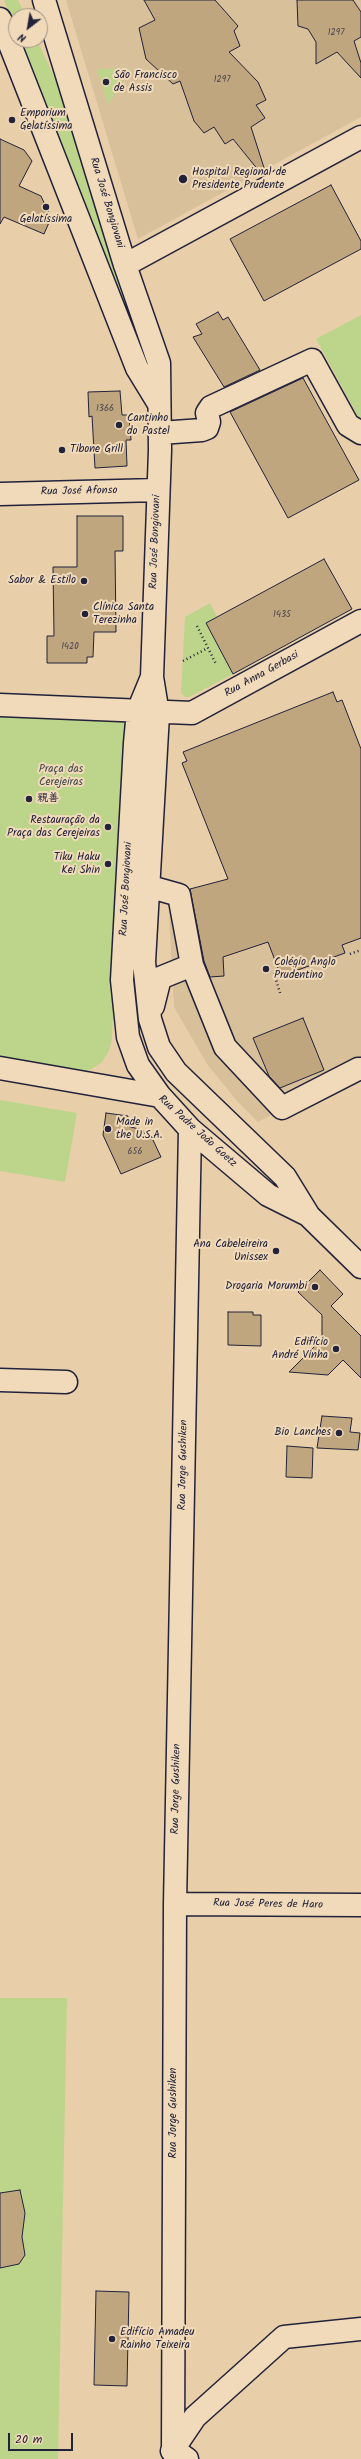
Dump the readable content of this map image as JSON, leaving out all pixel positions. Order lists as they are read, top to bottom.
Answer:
{
  "streets": {
    "street": [
      "Rua José Bongiovani",
      "Rua José Afonso",
      "Rua Anna Gerbasi",
      "Rua Padre João Goetz",
      "Rua Jorge Gushiken",
      "Rua José Peres de Haro"
    ]
  },
  "crossings": [
    ["Rua José Bongiovani", "Rua José Afonso"],
    ["Rua José Bongiovani", "Rua Anna Gerbasi"],
    ["Rua José Bongiovani", "Rua Padre João Goetz"],
    ["Rua Padre João Goetz", "Rua Jorge Gushiken"],
    ["Rua Jorge Gushiken", "Rua José Peres de Haro"]
  ],
  "parks": ["Praça das Cerejeiras"],
  "places": [
    "São Francisco de Assis",
    "Emporium Gelatíssima",
    "Hospital Regional de Presidente Prudente",
    "Gelatíssima",
    "Cantinho do Pastel",
    "Tibone Grill",
    "Sabor & Estilo",
    "Clínica Santa Terezinha",
    "親善",
    "Restauração da Praça das Cerejeiras",
    "Tiku Haku Kei Shin",
    "Colégio Anglo Prudentino",
    "Made in the U.S.A.",
    "Ana Cabeleireira Unissex",
    "Drogaria Morumbi",
    "Edifício André Vinha",
    "Bio Lanches",
    "Edifício Amadeu Rainho Teixeira"
  ],
  "house_numbers": [
    "1297",
    "1297",
    "1366",
    "1435",
    "1420",
    "656"
  ],
  "scale_bar": "20 m",
  "north": "bottom left"
}
